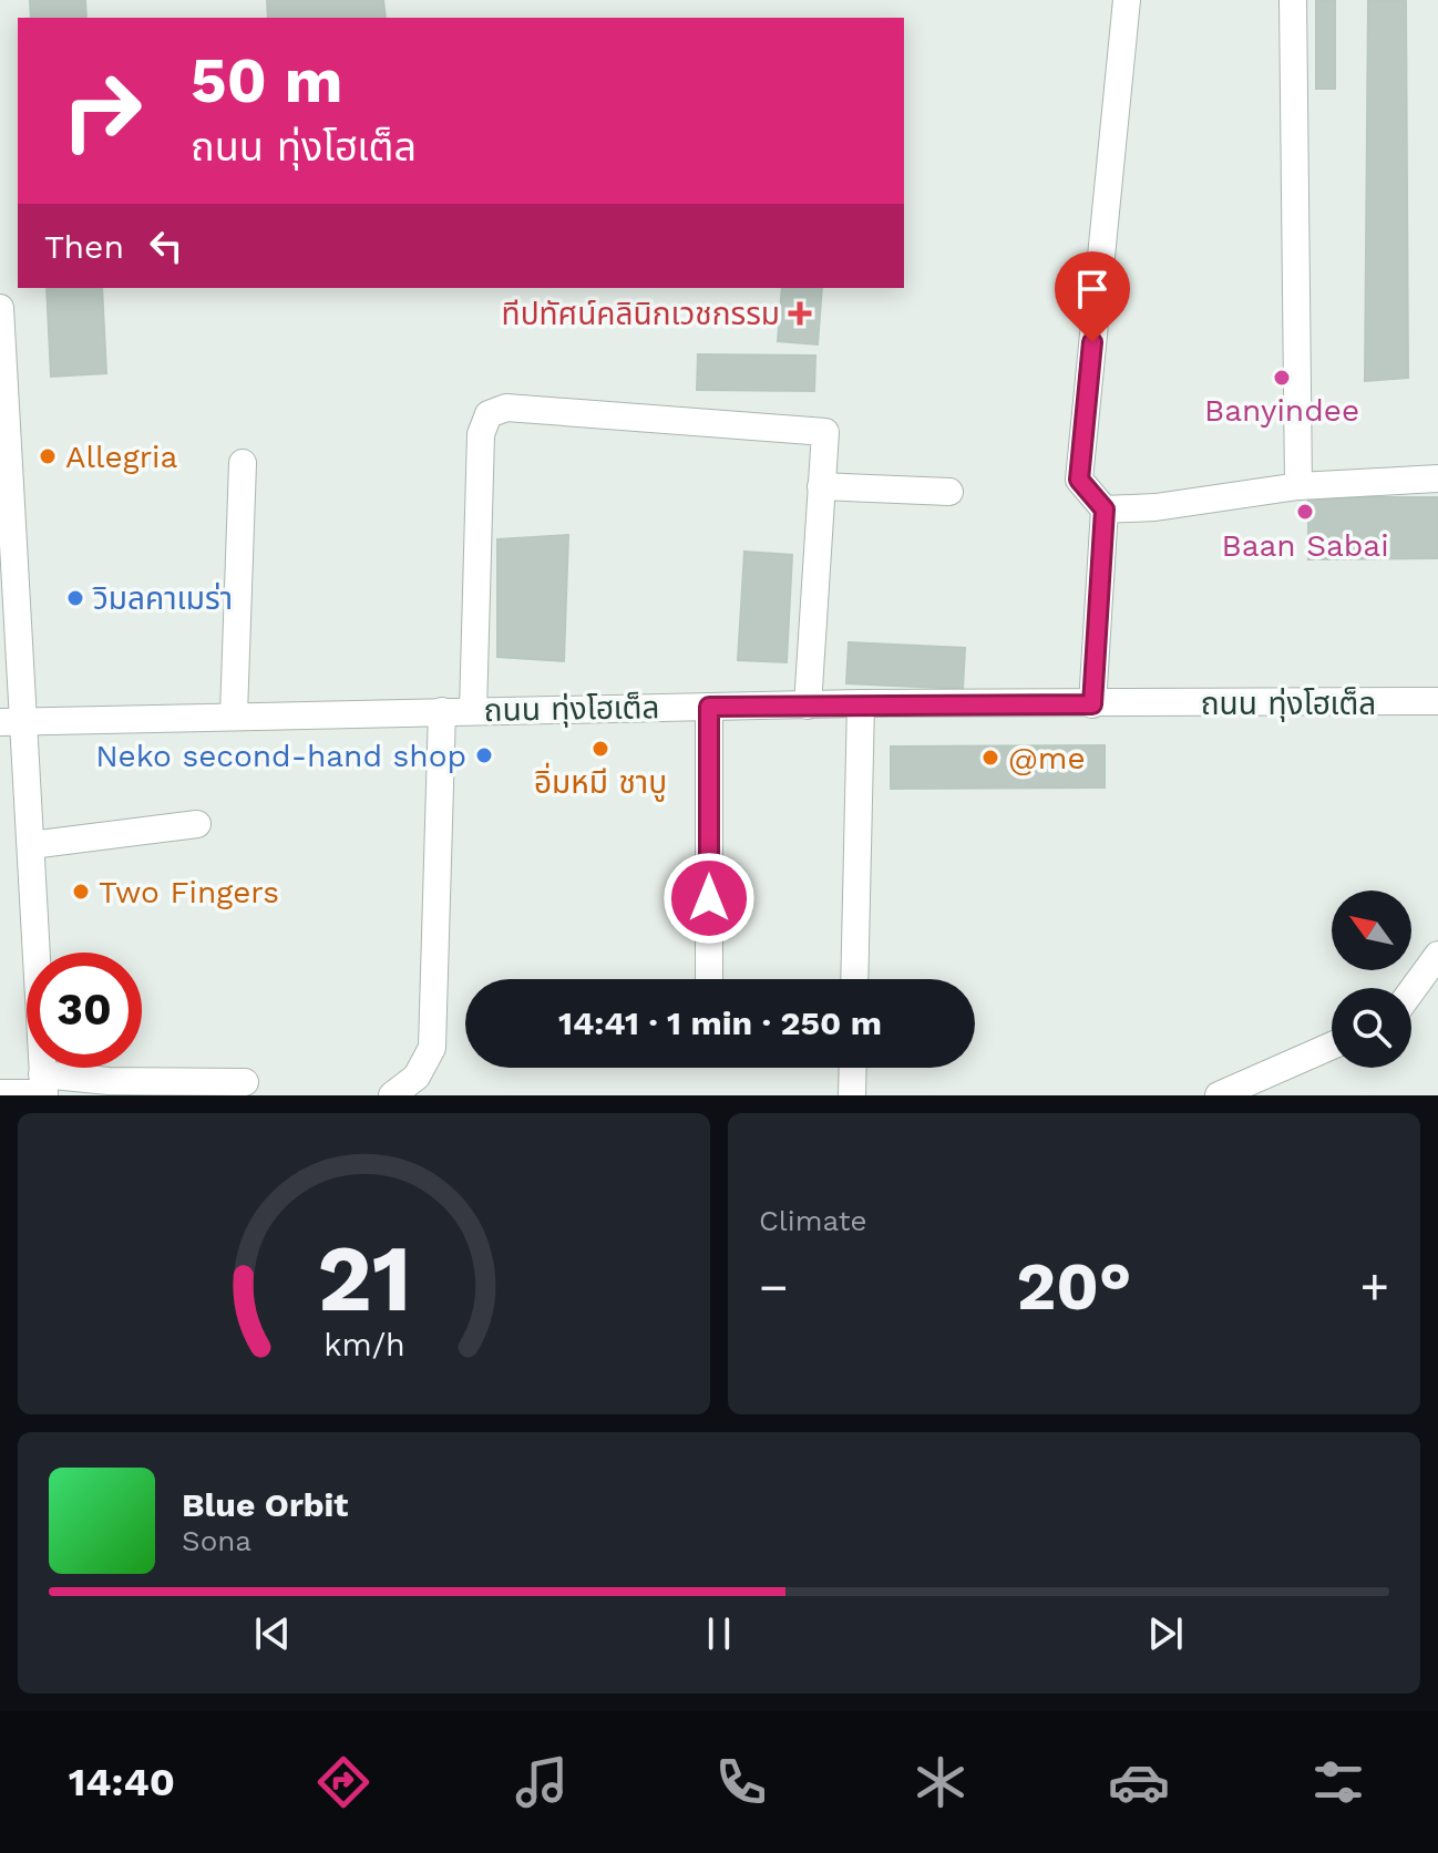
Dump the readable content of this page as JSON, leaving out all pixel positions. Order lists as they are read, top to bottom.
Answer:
{
  "streets": {
    "street": ["ถนน ทุ่งโฮเต็ล"]
  },
  "places": {
    "health": ["ทีปทัศน์คลินิกเวชกรรม"],
    "other": [
      "Banyindee",
      "Allegria",
      "Baan Sabai",
      "วิมลคาเมร่า",
      "อิ่มหมี ชาบู",
      "Neko second-hand shop",
      "@me",
      "Two Fingers"
    ]
  },
  "north": "top left",
  "page": {
    "turn": ["50 m", "ถนน ทุ่งโฮเต็ล"],
    "then": "Then",
    "limit": "30",
    "trip": "14:41 · 1 min · 250 m",
    "tile": "Climate",
    "heat": ["−", "20°", "+"],
    "song": ["Blue Orbit", "Sona"],
    "tabs": "14:40",
    "gauge": ["21", "km/h"]
  }
}
